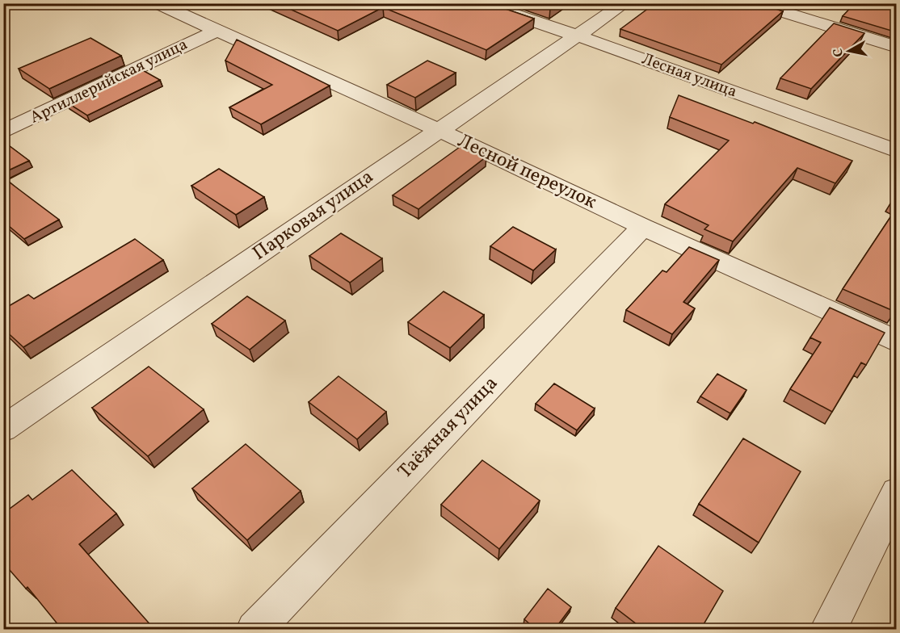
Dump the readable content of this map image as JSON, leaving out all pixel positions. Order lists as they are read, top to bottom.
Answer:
{
  "streets": {
    "street": [
      "Лесная улица",
      "Артиллерийская улица",
      "Лесной переулок",
      "Парковая улица",
      "Таёжная улица"
    ]
  },
  "crossings": [
    ["Лесная улица", "Парковая улица"],
    ["Артиллерийская улица", "Лесной переулок"],
    ["Лесной переулок", "Парковая улица"],
    ["Лесной переулок", "Таёжная улица"]
  ],
  "north": "left"
}
